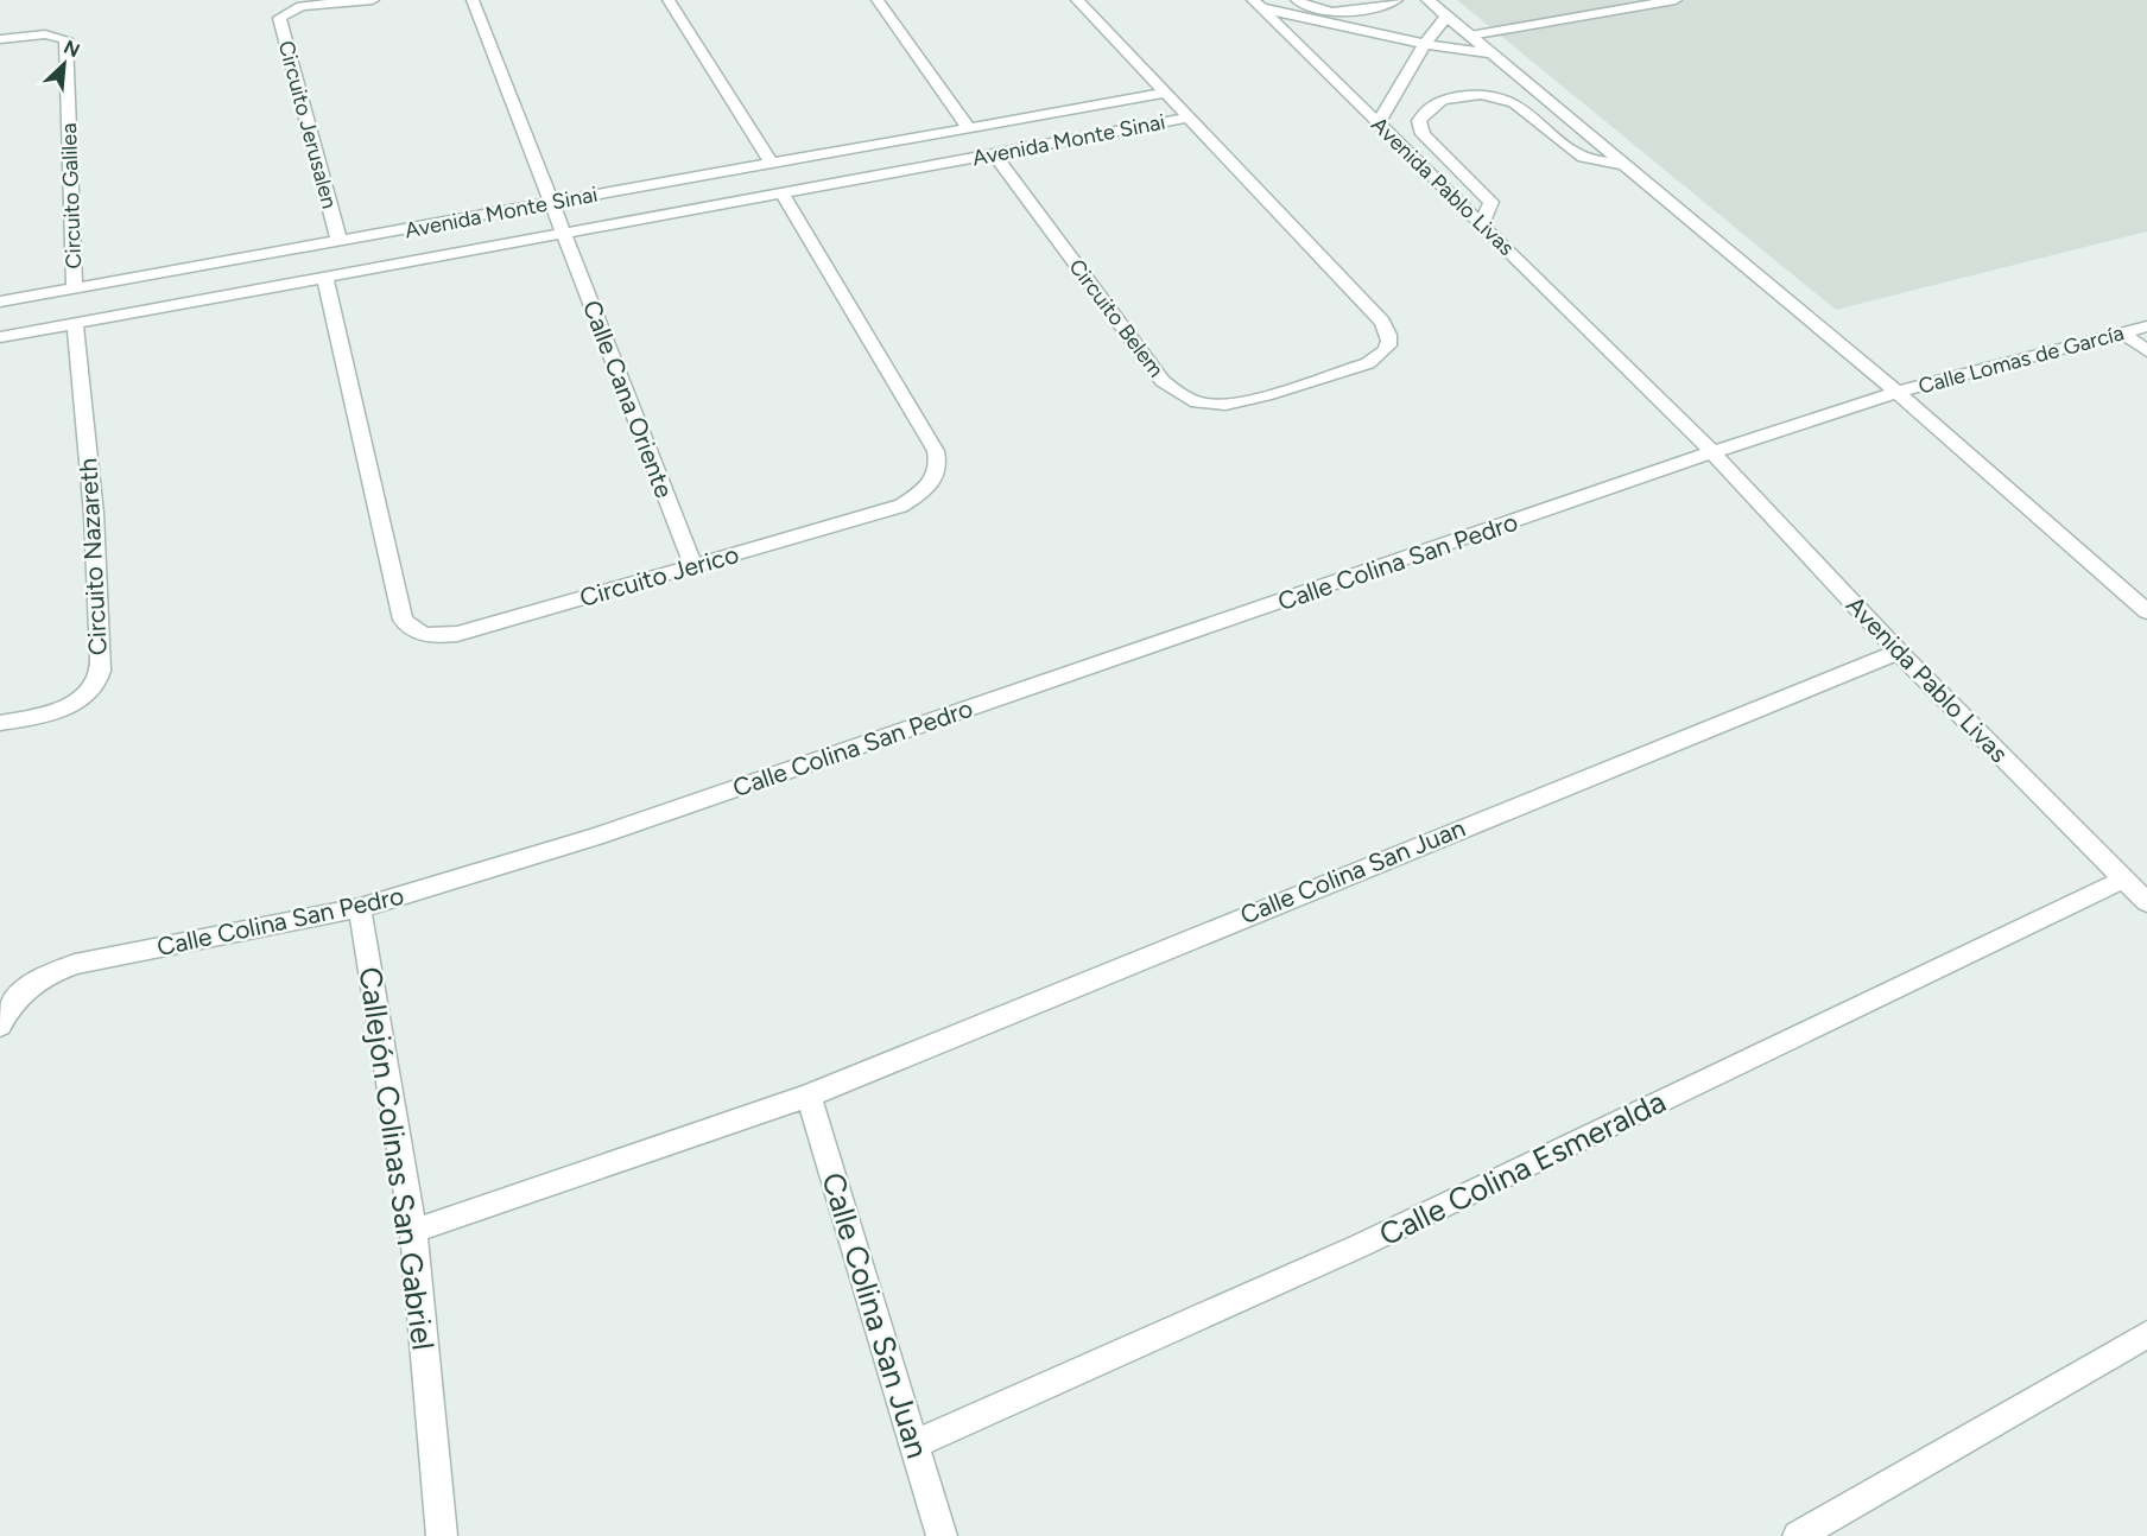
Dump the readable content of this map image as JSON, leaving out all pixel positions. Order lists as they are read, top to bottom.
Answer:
{
  "streets": {
    "street": [
      "Circuito Jerusalen",
      "Avenida Monte Sinai",
      "Avenida Pablo Livas",
      "Circuito Galilea",
      "Circuito Belem",
      "Calle Lomas de García",
      "Calle Cana Oriente",
      "Circuito Nazareth",
      "Calle Colina San Pedro",
      "Circuito Jerico",
      "Calle Colina San Juan",
      "Callejón Colinas San Gabriel",
      "Calle Colina Esmeralda"
    ]
  },
  "crossings": [
    ["Circuito Jerusalen", "Avenida Monte Sinai"],
    ["Avenida Monte Sinai", "Circuito Galilea"],
    ["Avenida Monte Sinai", "Circuito Belem"],
    ["Avenida Monte Sinai", "Calle Cana Oriente"],
    ["Avenida Monte Sinai", "Circuito Nazareth"],
    ["Avenida Monte Sinai", "Circuito Jerico"],
    ["Avenida Pablo Livas", "Calle Lomas de García"],
    ["Avenida Pablo Livas", "Calle Colina San Pedro"],
    ["Avenida Pablo Livas", "Calle Colina San Juan"],
    ["Avenida Pablo Livas", "Calle Colina Esmeralda"],
    ["Calle Lomas de García", "Calle Colina San Pedro"],
    ["Calle Cana Oriente", "Circuito Jerico"],
    ["Calle Colina San Pedro", "Callejón Colinas San Gabriel"],
    ["Calle Colina San Juan", "Callejón Colinas San Gabriel"],
    ["Calle Colina San Juan", "Calle Colina Esmeralda"]
  ],
  "north": "top right"
}
